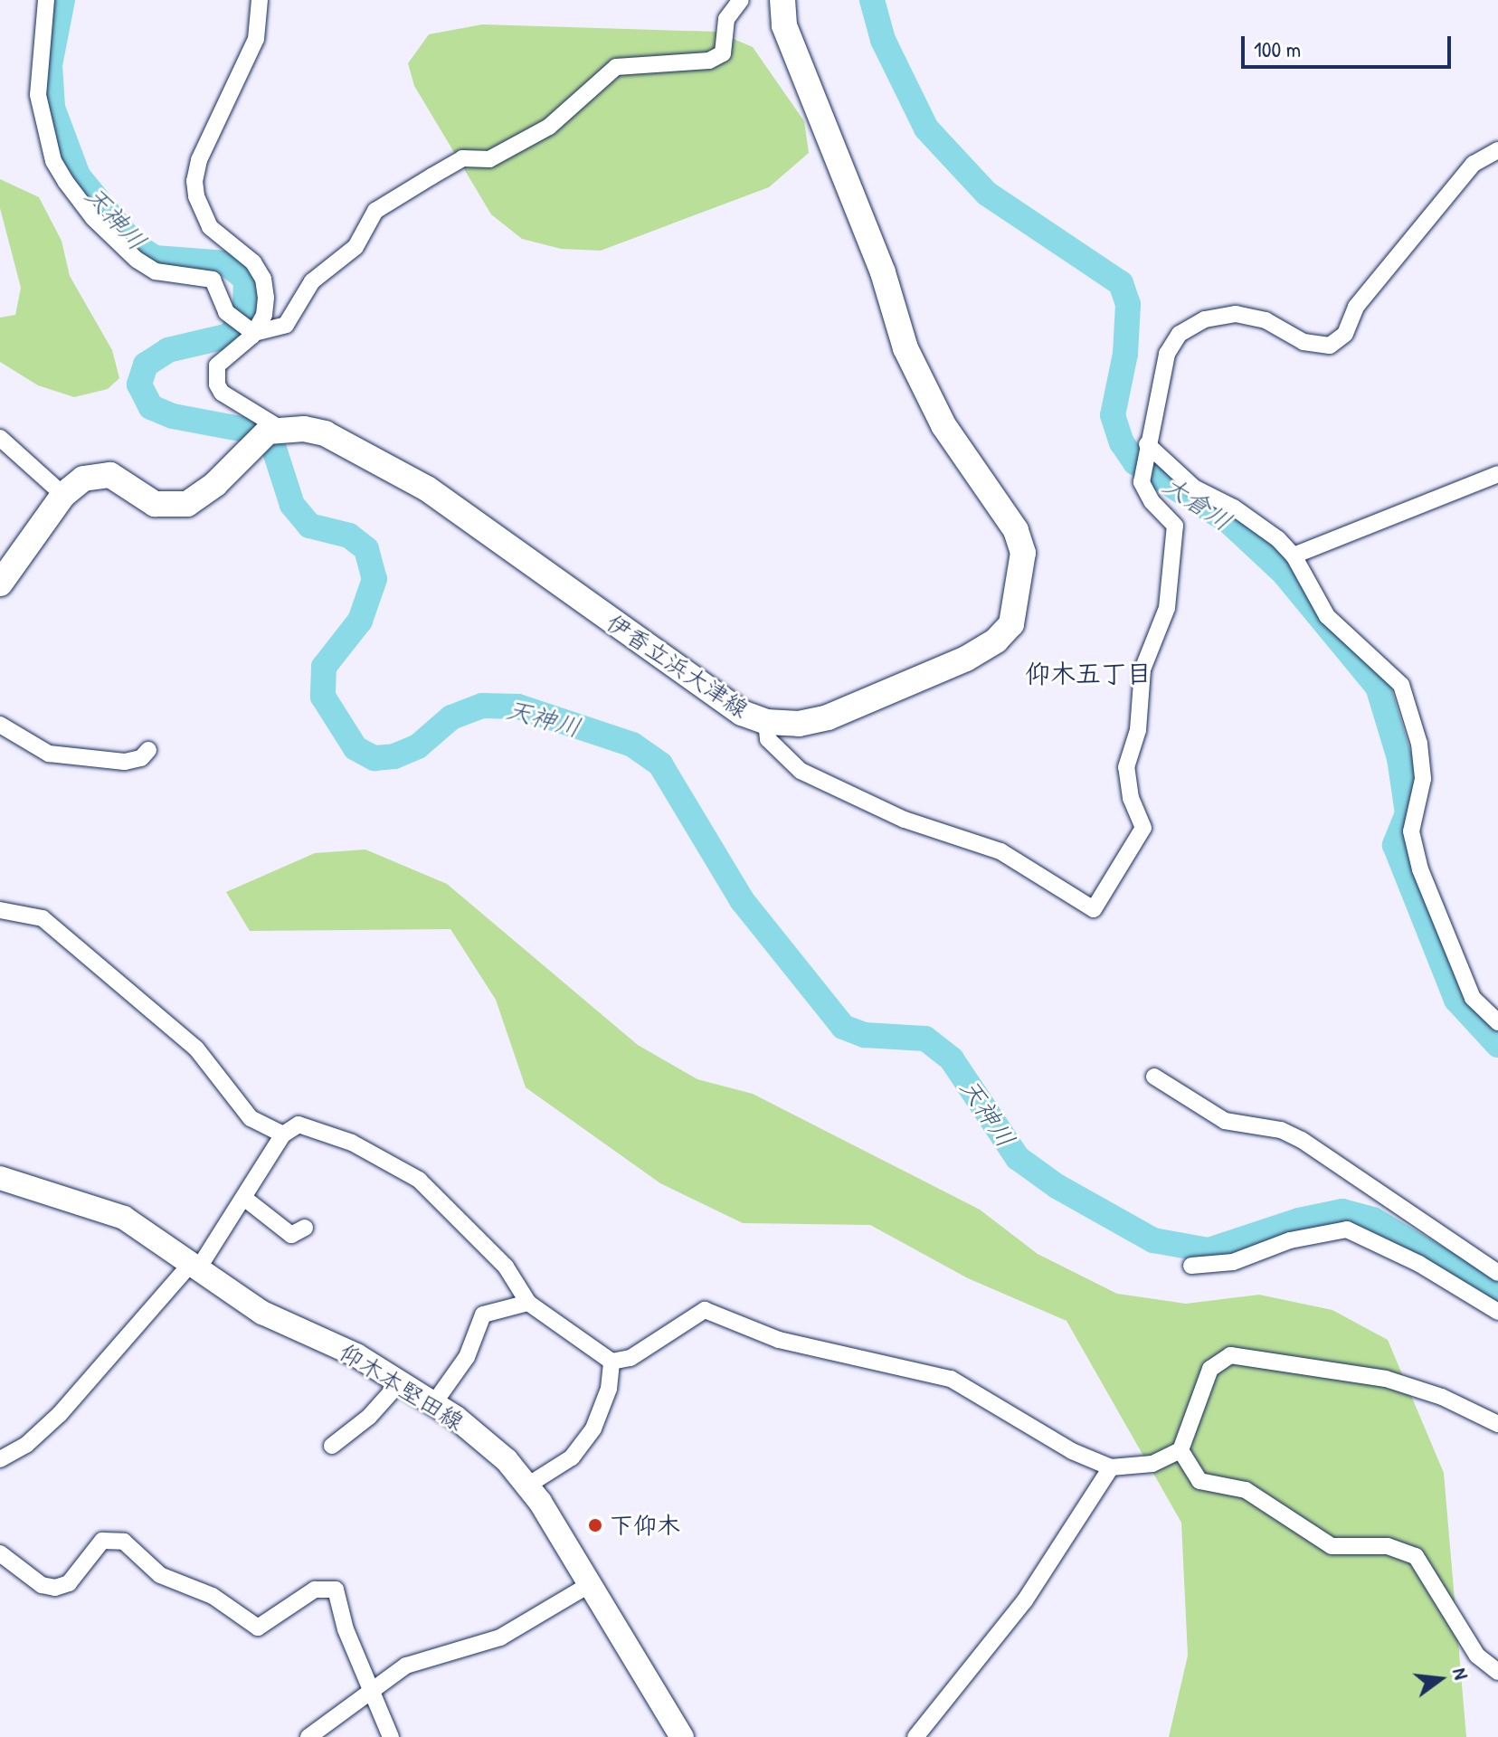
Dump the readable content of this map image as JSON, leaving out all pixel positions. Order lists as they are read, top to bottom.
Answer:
{
  "streets": {
    "main road": ["伊香立浜大津線", "仰木本堅田線"]
  },
  "districts": ["仰木五丁目"],
  "water": ["天神川", "大倉川"],
  "places": ["下仰木"],
  "scale_bar": "100 m",
  "north": "right"
}
